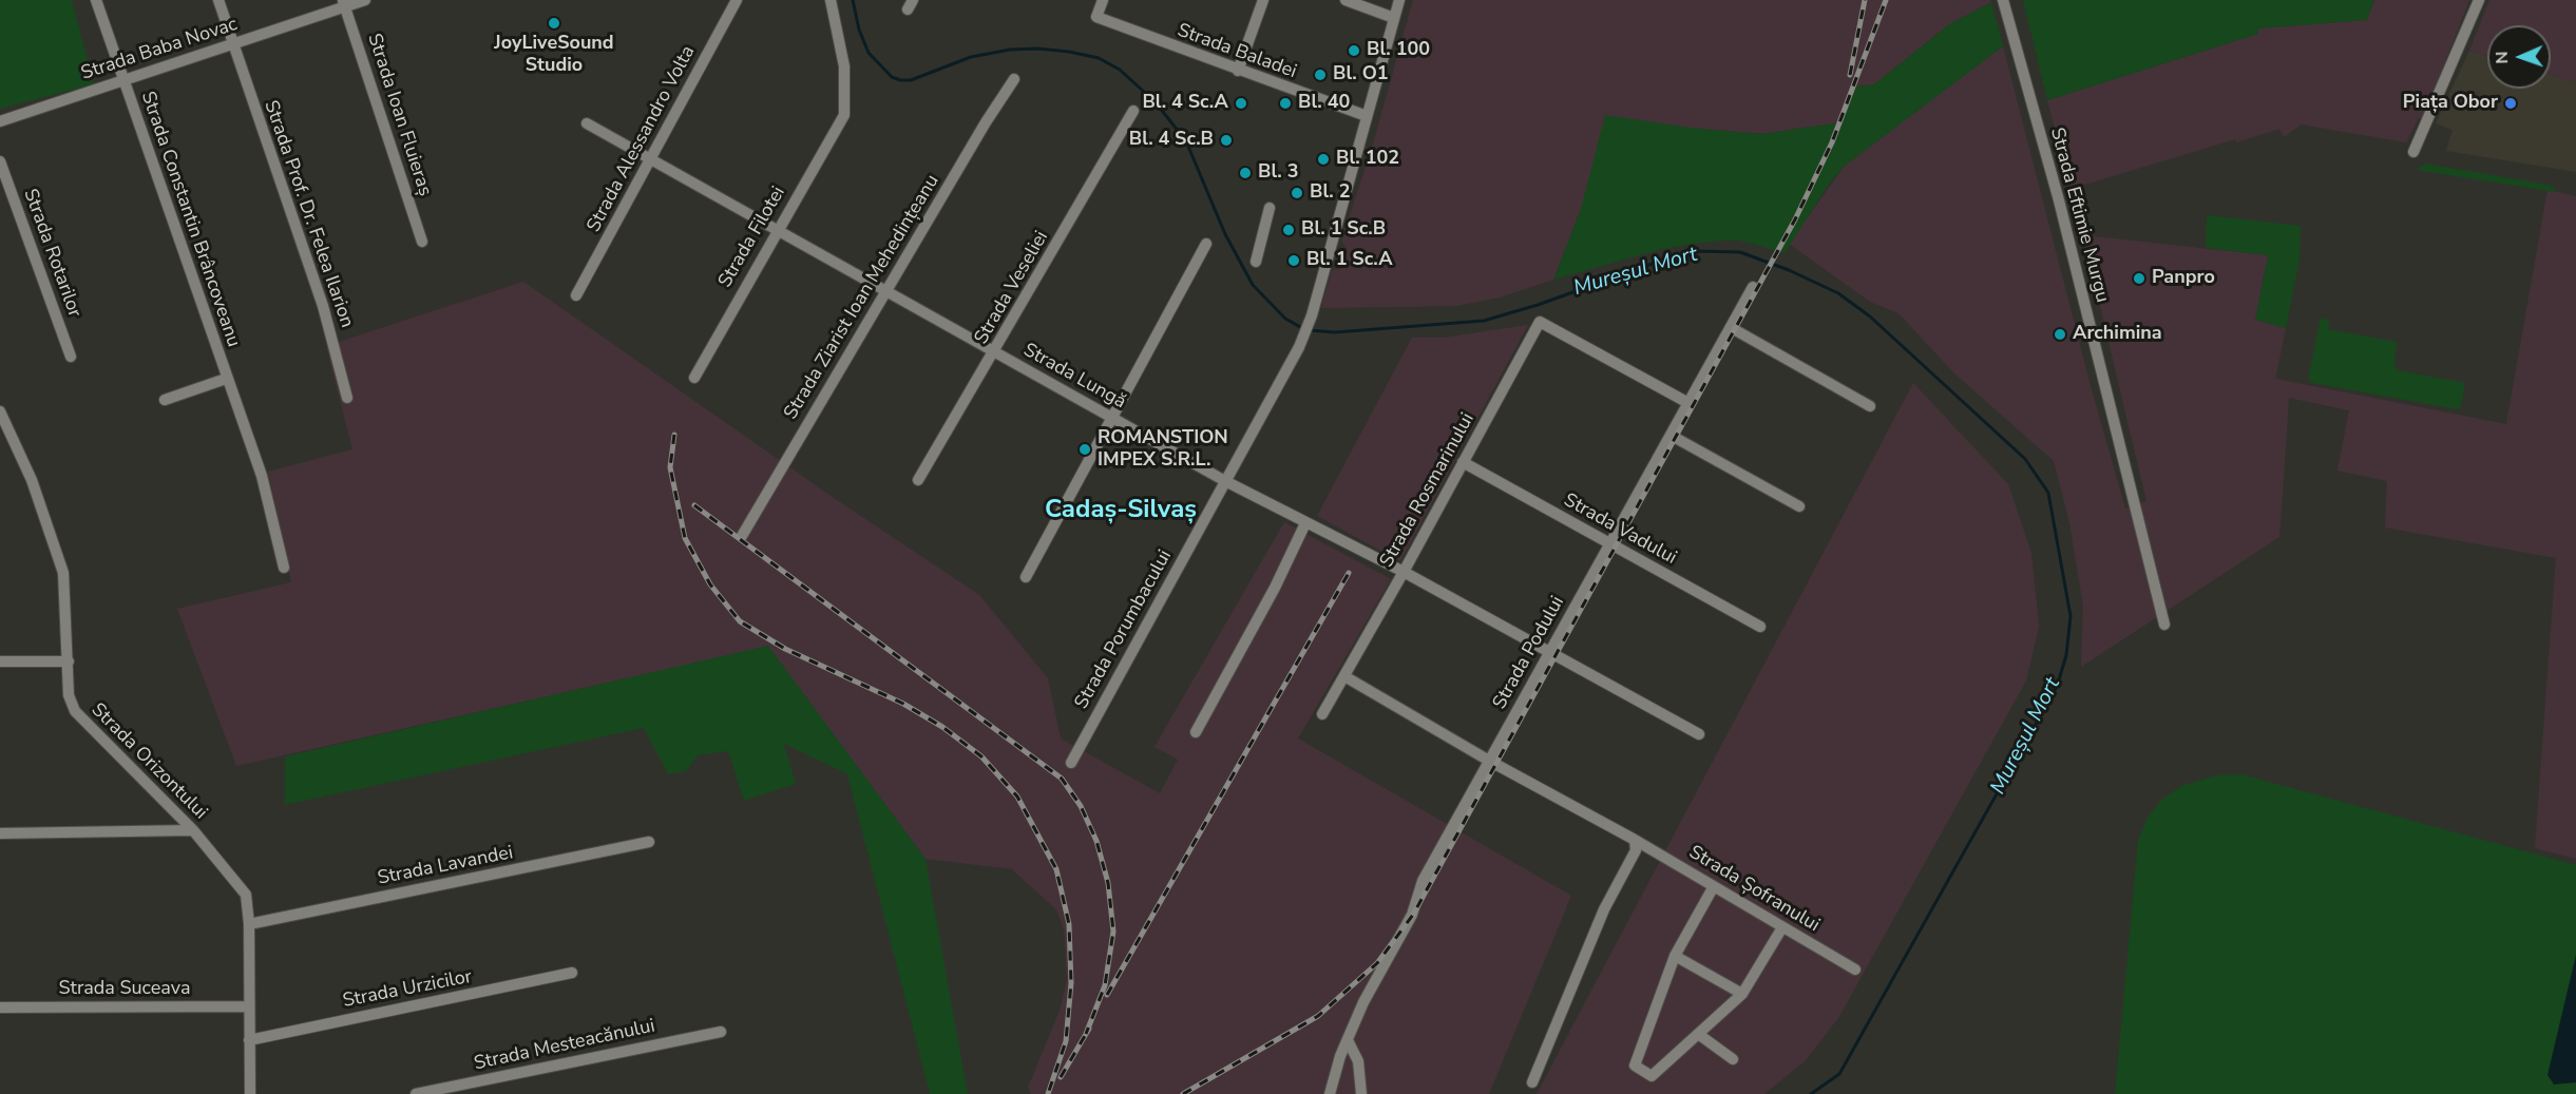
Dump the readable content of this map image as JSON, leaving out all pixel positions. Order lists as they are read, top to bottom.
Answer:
{
  "streets": {
    "street": [
      "Strada Baba Novac",
      "Strada Baladei",
      "Strada Ioan Fluieraș",
      "Strada Alessandro Volta",
      "Strada Prof. Dr. Felea Ilarion",
      "Strada Eftimie Murgu",
      "Strada Constantin Brâncoveanu",
      "Strada Filotei",
      "Strada Rotarilor",
      "Strada Veseliei",
      "Strada Ziarist Ioan Mehedințeanu",
      "Strada Lungă",
      "Strada Rosmarinului",
      "Strada Vadului",
      "Strada Porumbacului",
      "Strada Podului",
      "Strada Orizontului",
      "Strada Lavandei",
      "Strada Șofranului",
      "Strada Suceava",
      "Strada Urzicilor",
      "Strada Mesteacănului"
    ]
  },
  "crossings": [
    ["Strada Baba Novac", "Strada Ioan Fluieraș"],
    ["Strada Baba Novac", "Strada Prof. Dr. Felea Ilarion"],
    ["Strada Baba Novac", "Strada Constantin Brâncoveanu"],
    ["Strada Baladei", "Strada Porumbacului"],
    ["Strada Alessandro Volta", "Strada Lungă"],
    ["Strada Filotei", "Strada Lungă"],
    ["Strada Veseliei", "Strada Lungă"],
    ["Strada Ziarist Ioan Mehedințeanu", "Strada Lungă"],
    ["Strada Lungă", "Strada Rosmarinului"],
    ["Strada Lungă", "Strada Porumbacului"],
    ["Strada Lungă", "Strada Podului"],
    ["Strada Rosmarinului", "Strada Vadului"],
    ["Strada Rosmarinului", "Strada Podului"],
    ["Strada Vadului", "Strada Podului"],
    ["Strada Orizontului", "Strada Lavandei"],
    ["Strada Orizontului", "Strada Suceava"],
    ["Strada Orizontului", "Strada Urzicilor"]
  ],
  "districts": ["Cadaș-Silvaș"],
  "water": ["Mureșul Mort"],
  "places": [
    "JoyLiveSound Studio",
    "Bl. 100",
    "Bl. O1",
    "Bl. 4 Sc.A",
    "Bl. 40",
    "Piața Obor",
    "Bl. 4 Sc.B",
    "Bl. 102",
    "Bl. 3",
    "Bl. 2",
    "Bl. 1 Sc.B",
    "Bl. 1 Sc.A",
    "Panpro",
    "Archimina",
    "ROMANSTION IMPEX S.R.L."
  ],
  "north": "left"
}
